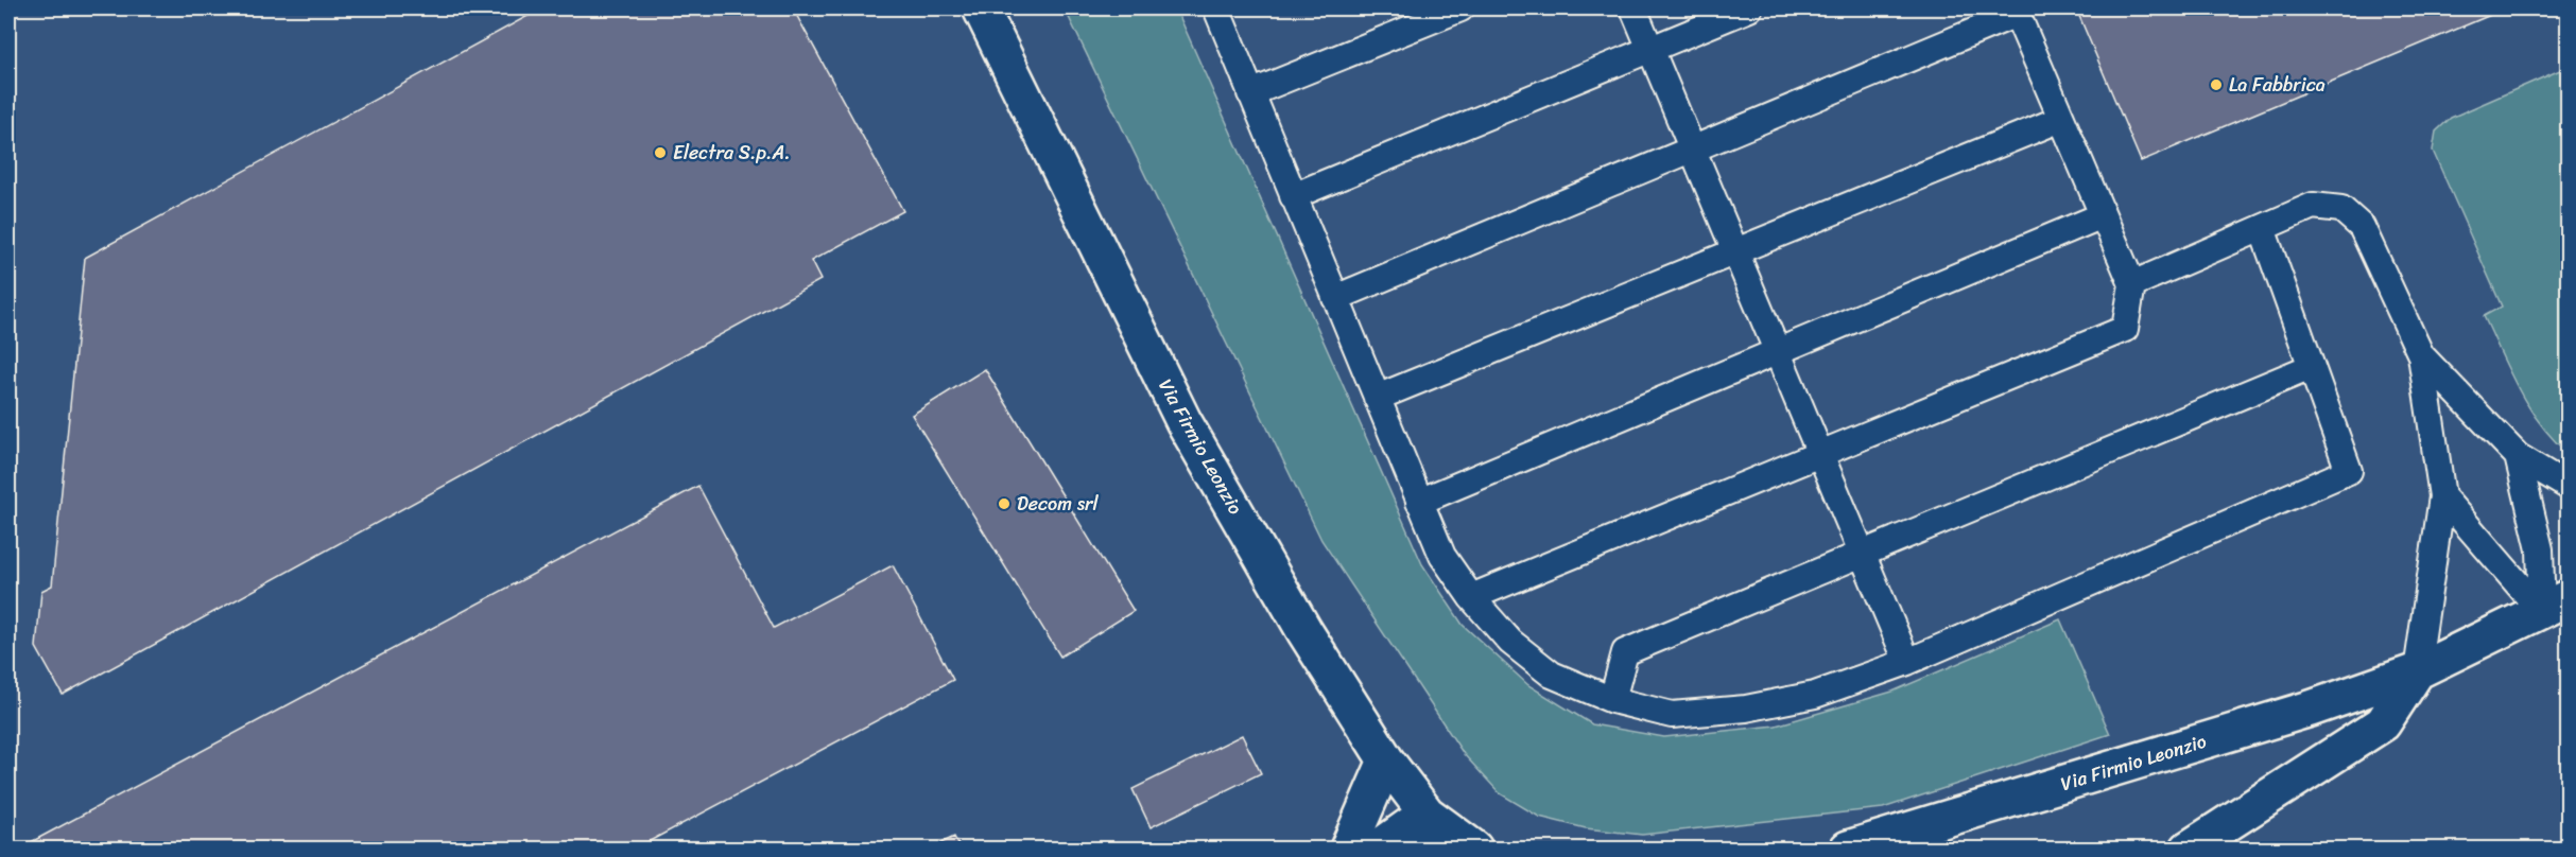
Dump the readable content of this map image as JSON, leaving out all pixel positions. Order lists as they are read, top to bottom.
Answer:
{
  "streets": {
    "street": ["Via Firmio Leonzio"]
  },
  "places": ["La Fabbrica", "Electra S.p.A.", "Decom srl"]
}
